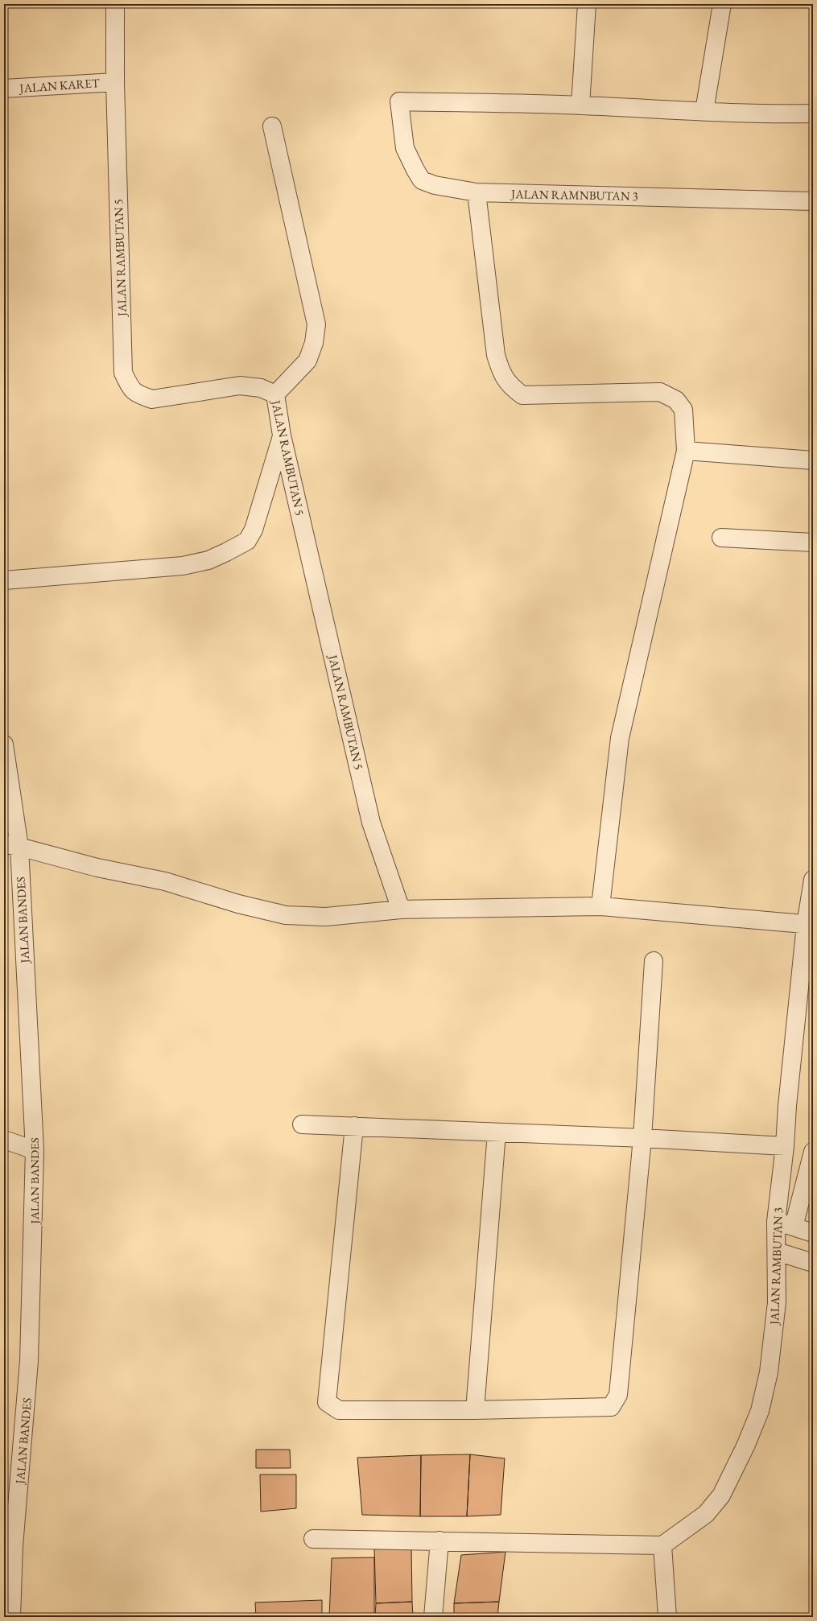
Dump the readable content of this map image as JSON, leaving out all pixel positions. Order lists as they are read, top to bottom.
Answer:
{
  "streets": {
    "street": [
      "JALAN KARET",
      "JALAN RAMNBUTAN 3",
      "JALAN RAMBUTAN 5",
      "JALAN BANDES",
      "JALAN RAMBUTAN 3"
    ]
  },
  "crossings": [
    ["JALAN KARET", "JALAN RAMBUTAN 5"]
  ]
}
